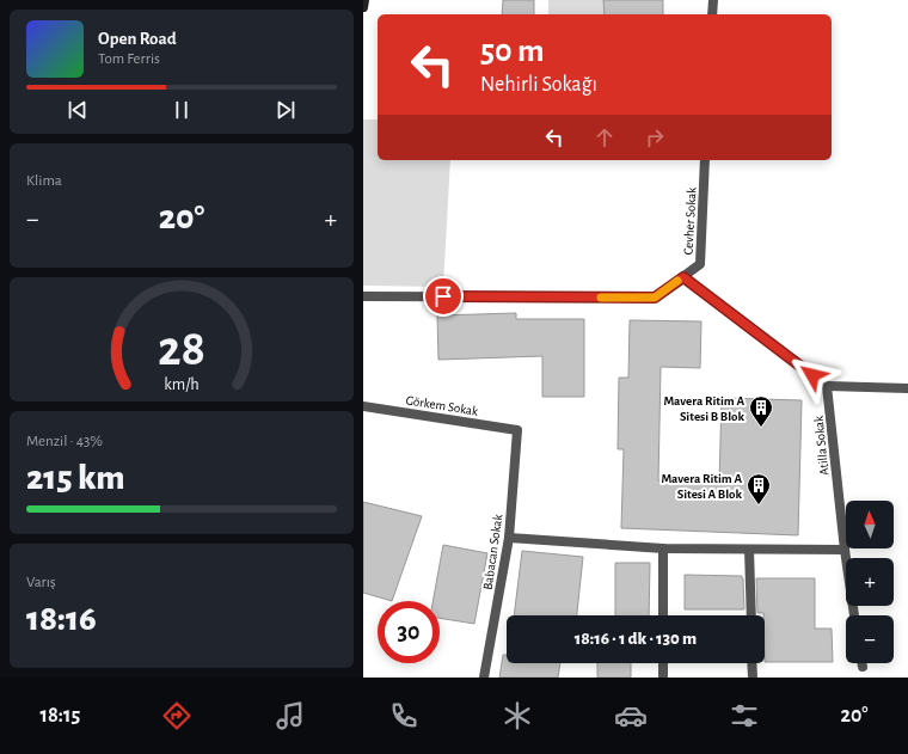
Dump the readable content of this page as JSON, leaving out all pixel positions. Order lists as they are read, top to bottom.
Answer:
{
  "streets": {
    "street": [
      "Cevher Sokak",
      "Görkem Sokak",
      "Atilla Sokak",
      "Babacan Sokak"
    ]
  },
  "crossings": [
    ["Görkem Sokak", "Babacan Sokak"]
  ],
  "places": {
    "building": ["Mavera Ritim A Sitesi B Blok", "Mavera Ritim A Sitesi A Blok"]
  },
  "north": "top",
  "page": {
    "turn": ["50 m", "Nehirli Sokağı"],
    "song": ["Open Road", "Tom Ferris"],
    "tile": [
      "Klima",
      ["Menzil · 43%", "215 km"],
      ["Varış", "18:16"]
    ],
    "heat": ["−", "20°", "+"],
    "map_buttons": ["+", "−"],
    "limit": "30",
    "trip": "18:16 · 1 dk · 130 m",
    "tabs": ["18:15", "20°"],
    "gauge": ["28", "km/h"]
  }
}
